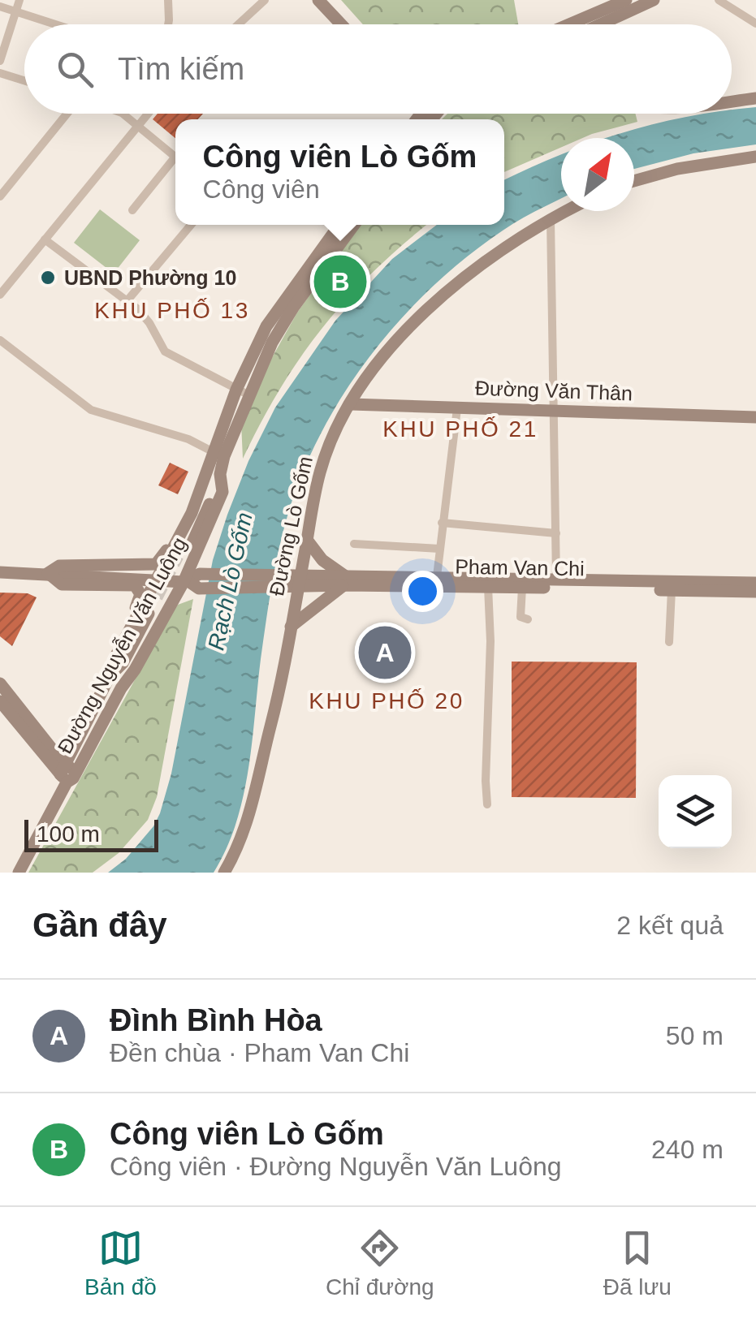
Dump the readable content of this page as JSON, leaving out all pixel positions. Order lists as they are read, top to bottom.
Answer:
{
  "streets": {
    "main road": [
      "Đường Văn Thân",
      "Đường Lò Gốm",
      "Pham Van Chi",
      "Đường Nguyễn Văn Luông"
    ]
  },
  "crossings": [
    ["Đường Văn Thân", "Đường Lò Gốm"],
    ["Đường Lò Gốm", "Pham Van Chi"],
    ["Pham Van Chi", "Đường Nguyễn Văn Luông"]
  ],
  "districts": ["KHU PHỐ 13", "KHU PHỐ 21", "KHU PHỐ 20"],
  "water": ["Rạch Lò Gốm"],
  "places": ["UBND Phường 10"],
  "scale_bar": "100 m",
  "north": "top right",
  "page": {
    "search": "Tìm kiếm",
    "popup": ["Công viên Lò Gốm", "Công viên"],
    "pins": ["B", "A"],
    "scale": "100 m",
    "heading": ["Gần đây", "2 kết quả"],
    "list": [
      {
        "mark": "A",
        "name": "Đình Bình Hòa",
        "note": "Đền chùa · Pham Van Chi",
        "value": "50 m"
      },
      {
        "mark": "B",
        "name": "Công viên Lò Gốm",
        "note": "Công viên · Đường Nguyễn Văn Luông",
        "value": "240 m"
      }
    ],
    "nav": ["Bản đồ", "Chỉ đường", "Đã lưu"]
  }
}
